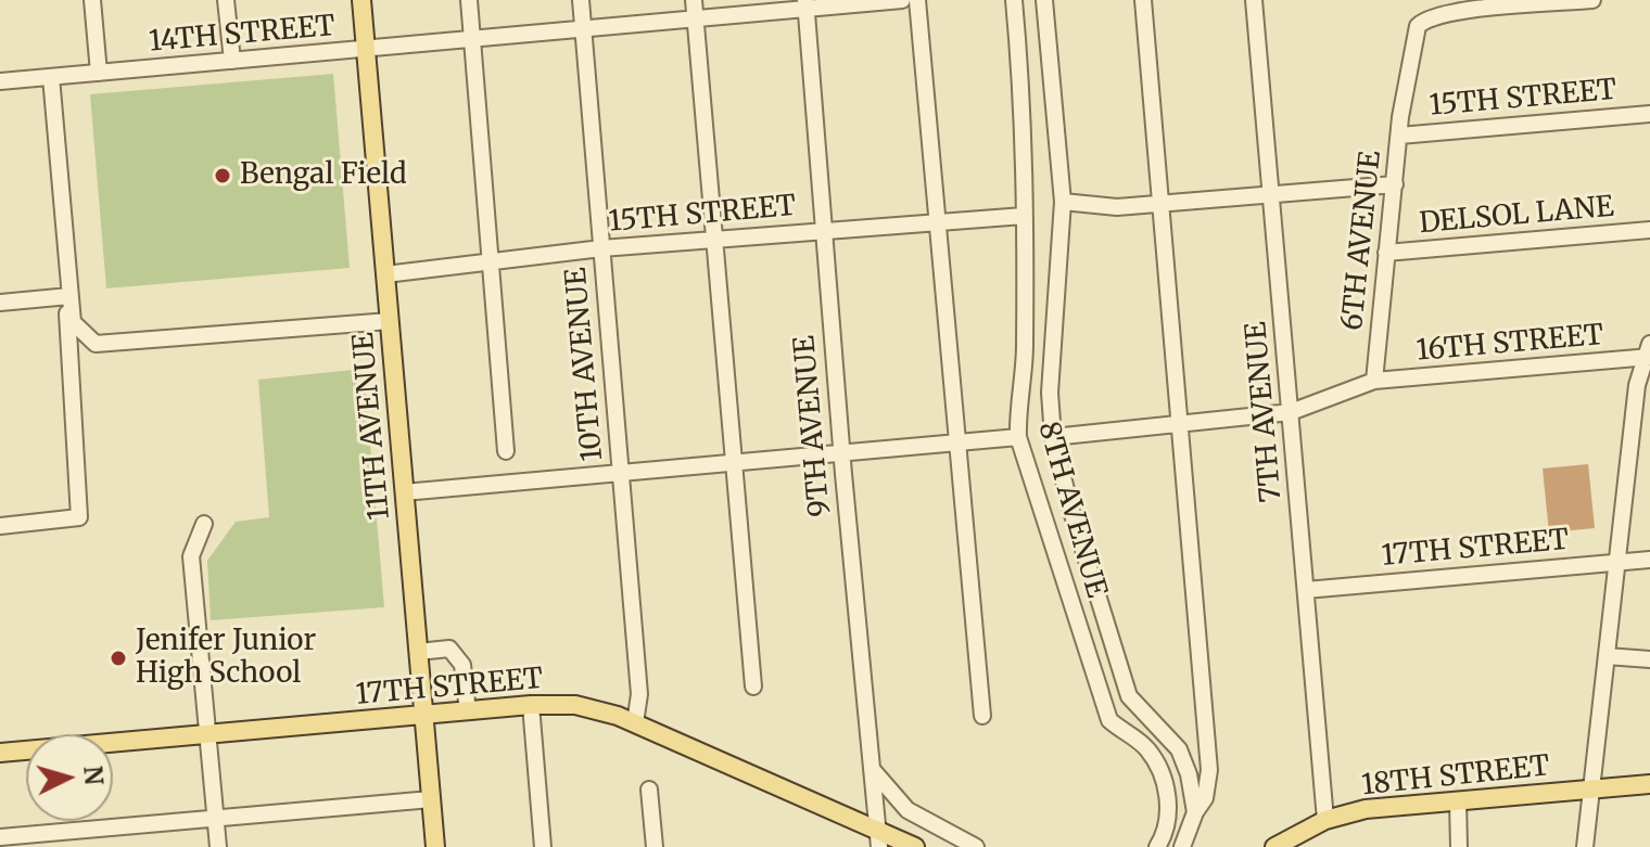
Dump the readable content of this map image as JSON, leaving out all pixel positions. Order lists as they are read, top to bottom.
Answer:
{
  "streets": {
    "main road": ["11TH AVENUE", "17TH STREET", "18TH STREET"],
    "street": [
      "14TH STREET",
      "15TH STREET",
      "DELSOL LANE",
      "6TH AVENUE",
      "16TH STREET",
      "10TH AVENUE",
      "7TH AVENUE",
      "9TH AVENUE",
      "8TH AVENUE"
    ]
  },
  "crossings": [
    ["14TH STREET", "10TH AVENUE"],
    ["14TH STREET", "11TH AVENUE"],
    ["14TH STREET", "9TH AVENUE"],
    ["15TH STREET", "6TH AVENUE"],
    ["15TH STREET", "10TH AVENUE"],
    ["15TH STREET", "11TH AVENUE"],
    ["15TH STREET", "9TH AVENUE"],
    ["15TH STREET", "8TH AVENUE"],
    ["DELSOL LANE", "6TH AVENUE"],
    ["6TH AVENUE", "16TH STREET"],
    ["10TH AVENUE", "17TH STREET"],
    ["7TH AVENUE", "17TH STREET"],
    ["7TH AVENUE", "18TH STREET"],
    ["11TH AVENUE", "17TH STREET"],
    ["9TH AVENUE", "17TH STREET"]
  ],
  "places": ["Bengal Field", "Jenifer Junior High School"],
  "north": "right"
}
